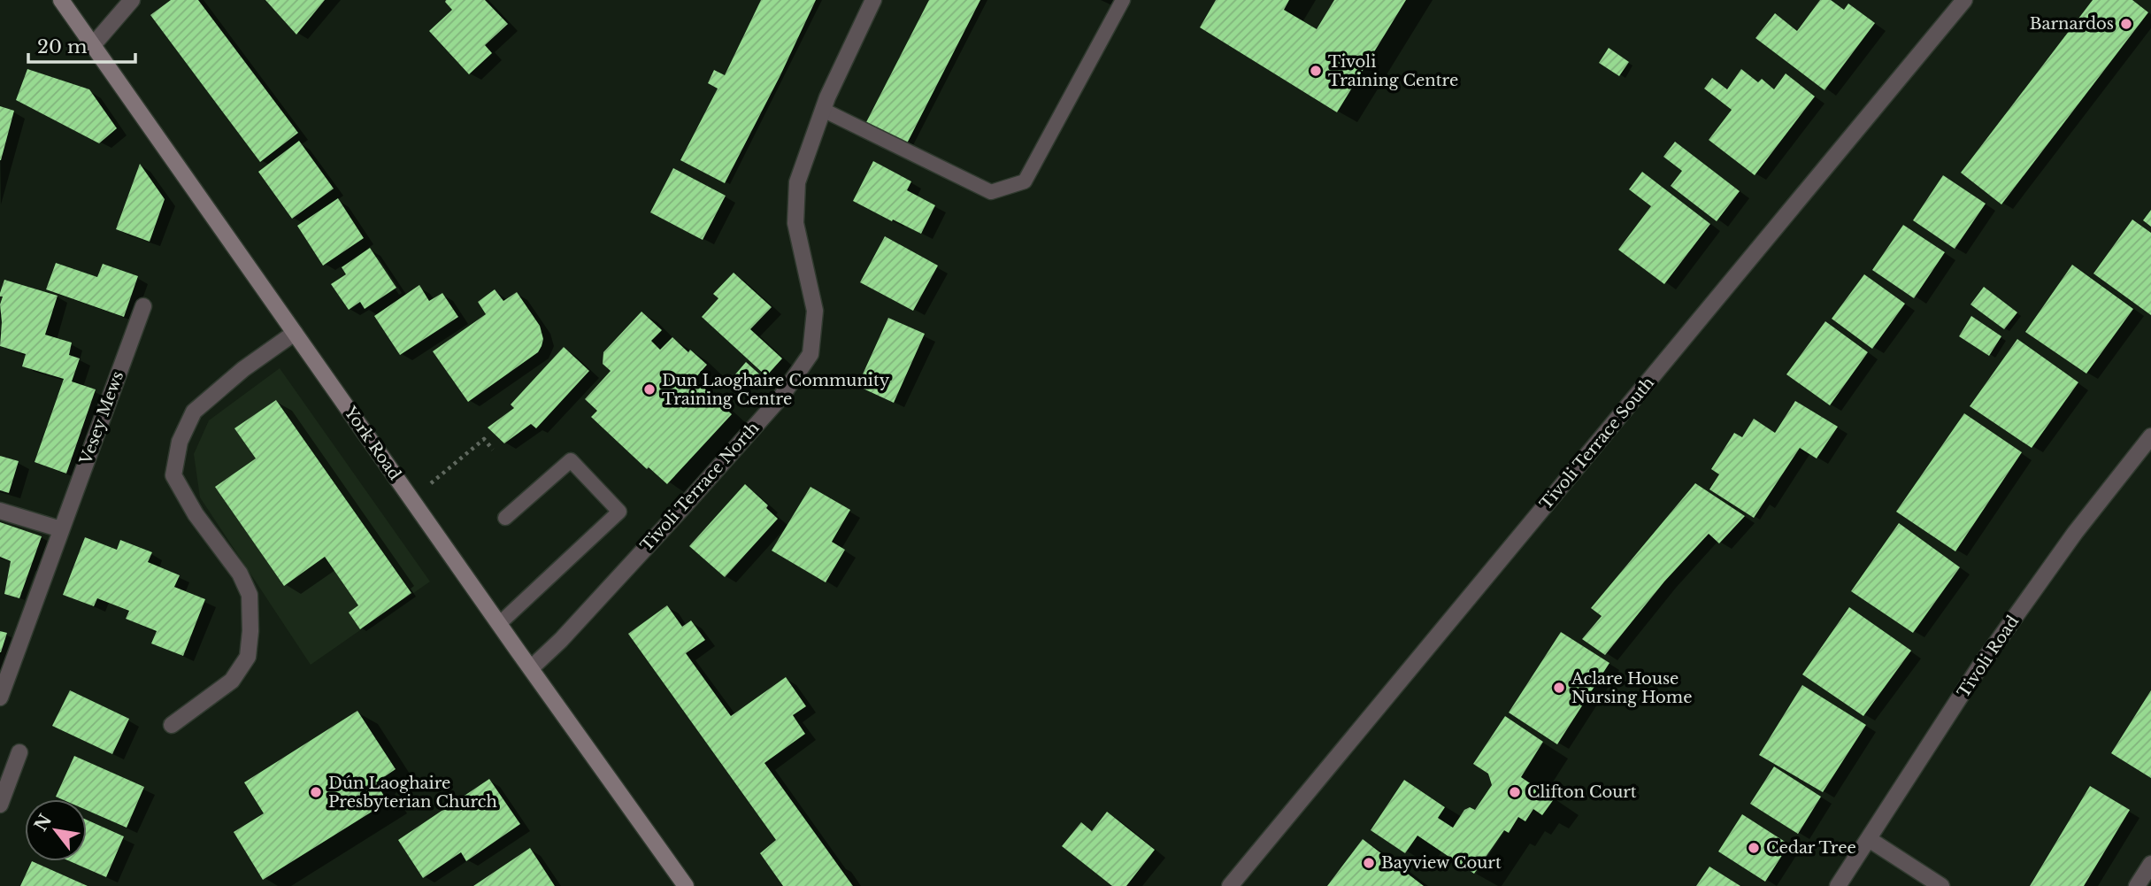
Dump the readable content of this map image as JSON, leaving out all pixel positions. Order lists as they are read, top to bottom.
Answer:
{
  "streets": {
    "main road": ["York Road"],
    "street": [
      "Vesey Mews",
      "Tivoli Terrace South",
      "Tivoli Terrace North",
      "Tivoli Road"
    ]
  },
  "crossings": [
    ["York Road", "Tivoli Terrace North"]
  ],
  "places": [
    "Barnardos",
    "Tivoli Training Centre",
    "Dun Laoghaire Community Training Centre",
    "Aclare House Nursing Home",
    "Dún Laoghaire Presbyterian Church",
    "Clifton Court",
    "Cedar Tree",
    "Bayview Court"
  ],
  "scale_bar": "20 m",
  "north": "top left"
}
